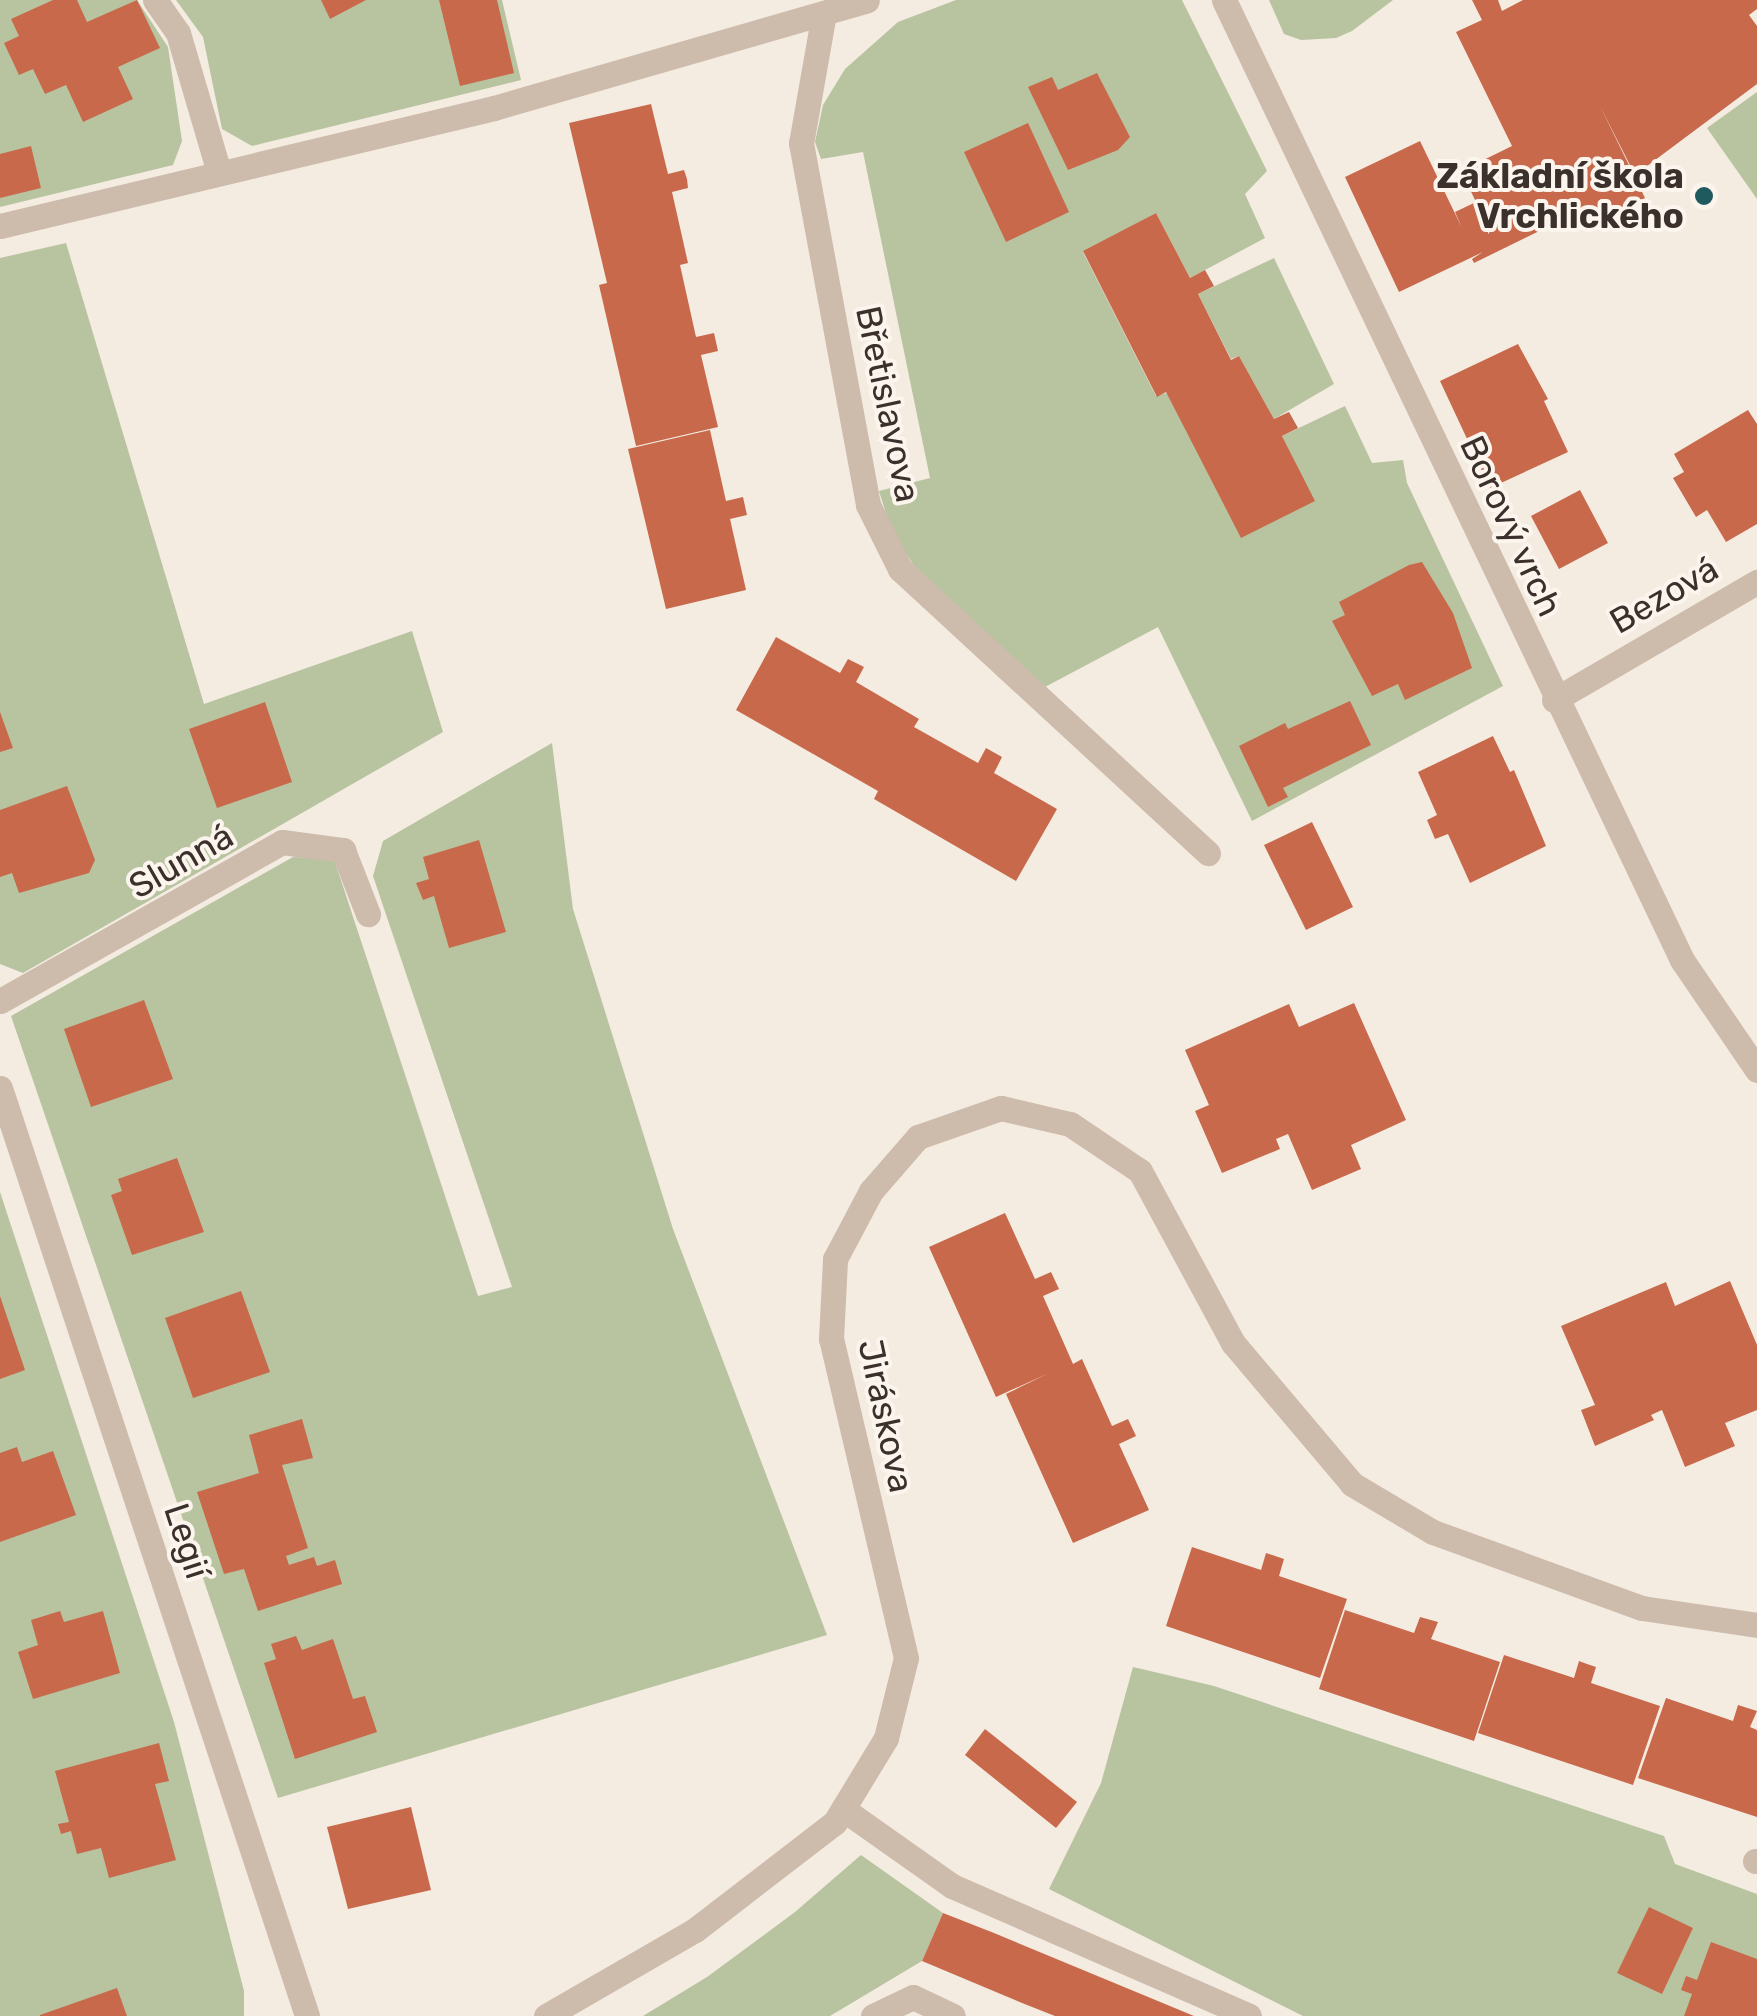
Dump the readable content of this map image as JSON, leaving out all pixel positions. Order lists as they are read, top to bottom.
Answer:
{
  "streets": {
    "street": [
      "Břetislavova",
      "Borový vrch",
      "Bezová",
      "Slunná",
      "Jiráskova",
      "Legií"
    ]
  },
  "crossings": [
    ["Borový vrch", "Bezová"]
  ],
  "places": ["Základní škola Vrchlického"]
}
